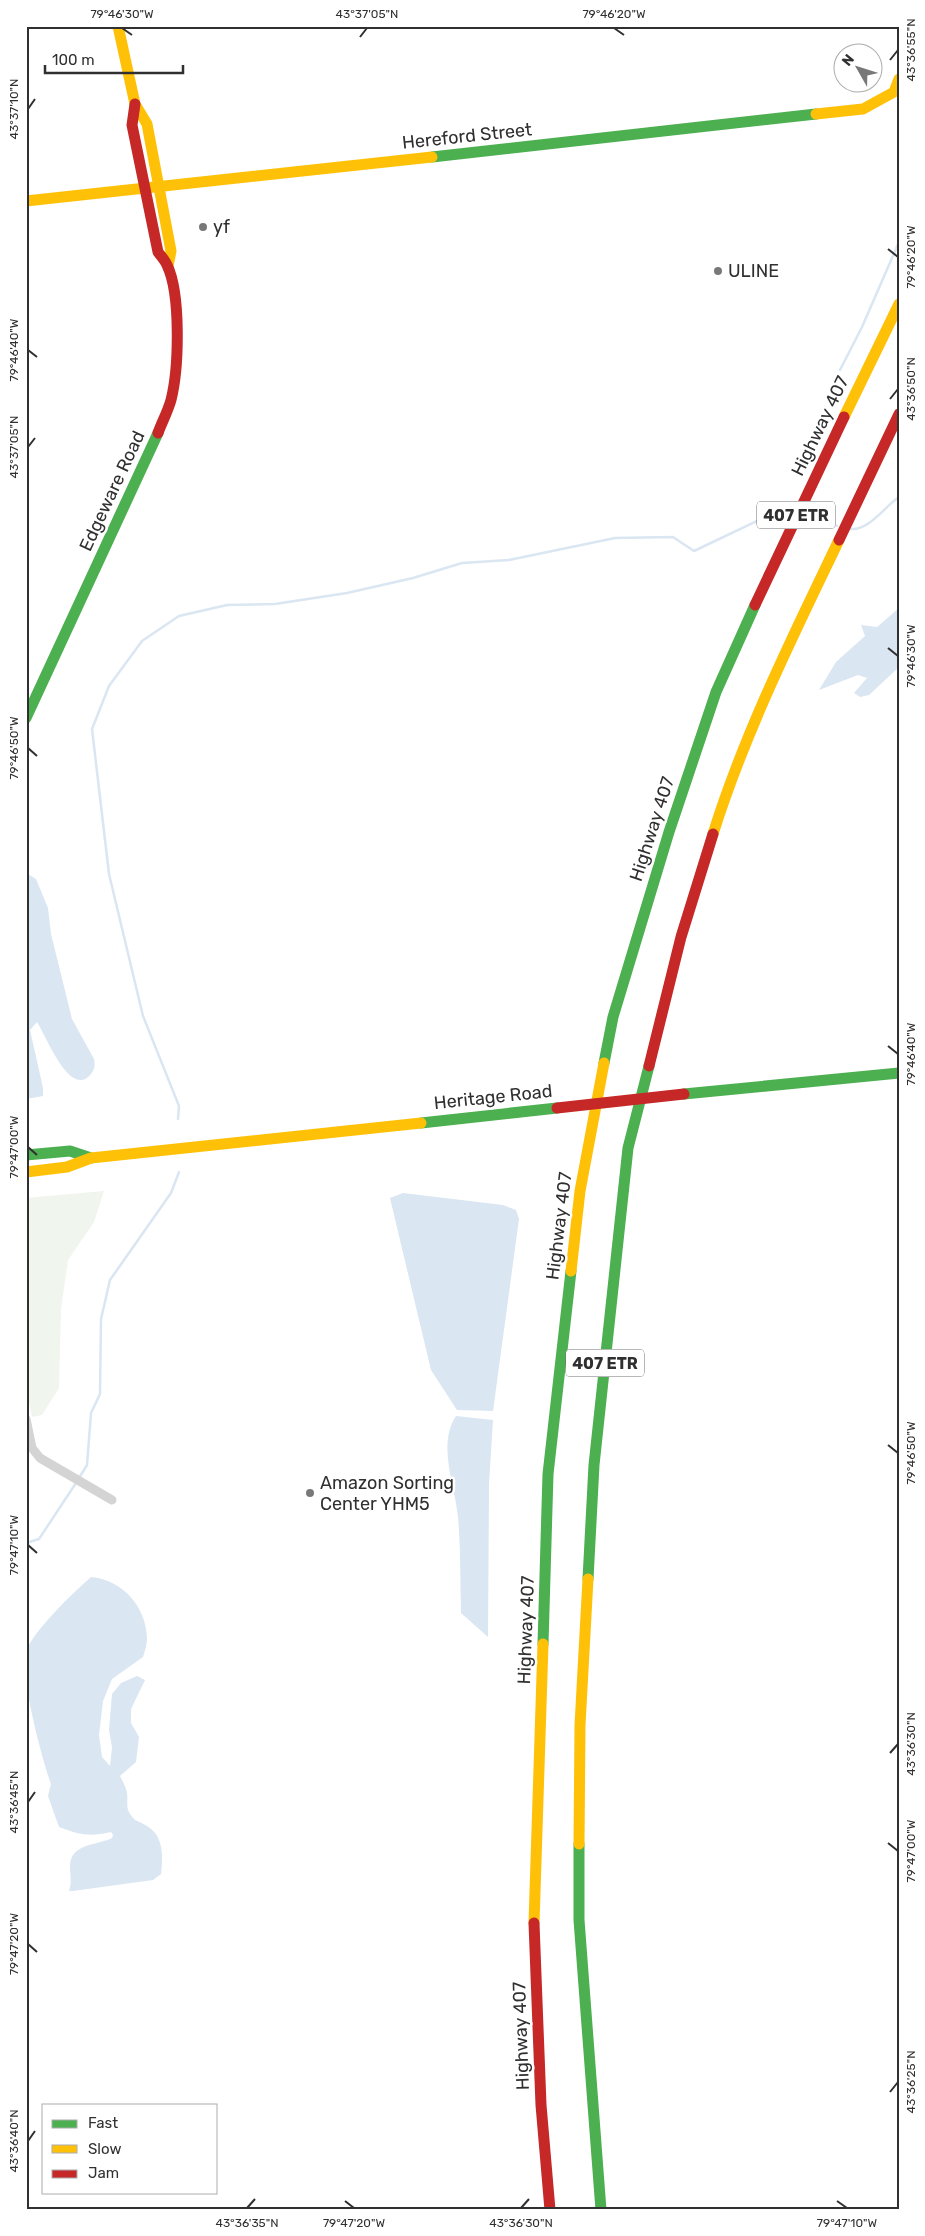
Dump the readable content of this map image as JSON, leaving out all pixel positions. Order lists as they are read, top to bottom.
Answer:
{
  "streets": {
    "main road": [
      "Hereford Street",
      "Highway 407",
      "Edgeware Road",
      "407 ETR",
      "Heritage Road"
    ]
  },
  "crossings": [
    ["Hereford Street", "Edgeware Road"]
  ],
  "places": ["yf", "ULINE", "Amazon Sorting Center YHM5"],
  "legend": ["Fast", "Slow", "Jam"],
  "scale_bar": "100 m",
  "north": "top left",
  "coordinates": [
    "79°46'30\"W",
    "43°37'05\"N",
    "79°46'20\"W",
    "43°36'55\"N",
    "43°37'10\"N",
    "79°46'40\"W",
    "43°36'50\"N",
    "79°46'50\"W",
    "79°47'00\"W",
    "79°47'10\"W",
    "43°36'30\"N",
    "43°36'45\"N",
    "79°47'20\"W",
    "43°36'25\"N",
    "43°36'40\"N",
    "43°36'35\"N"
  ]
}
